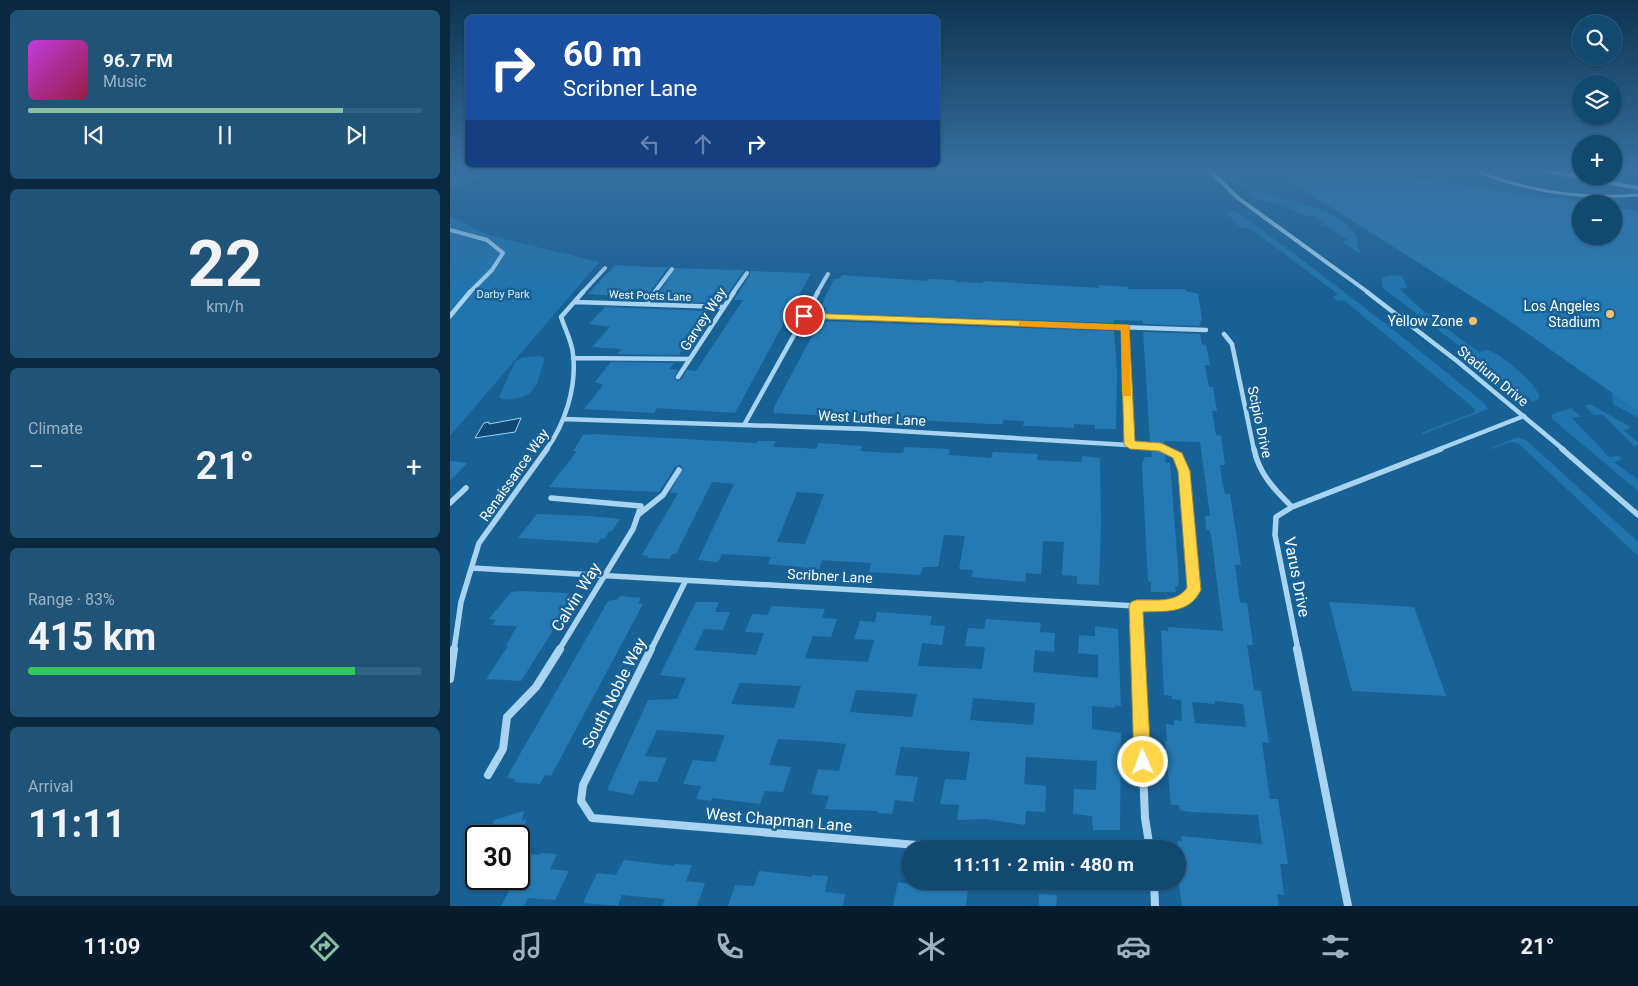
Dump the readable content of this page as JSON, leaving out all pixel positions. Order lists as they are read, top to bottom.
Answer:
{
  "streets": {
    "street": [
      "West Poets Lane",
      "Garvey Way",
      "Stadium Drive",
      "West Luther Lane",
      "Scipio Drive",
      "Renaissance Way",
      "Scribner Lane",
      "Varus Drive",
      "Calvin Way",
      "South Noble Way",
      "West Chapman Lane"
    ]
  },
  "crossings": [
    ["West Poets Lane", "Garvey Way"],
    ["West Poets Lane", "Renaissance Way"],
    ["Stadium Drive", "Varus Drive"],
    ["West Luther Lane", "Renaissance Way"],
    ["West Luther Lane", "Scribner Lane"],
    ["Scipio Drive", "Varus Drive"],
    ["Renaissance Way", "Scribner Lane"],
    ["Scribner Lane", "Calvin Way"],
    ["Scribner Lane", "South Noble Way"],
    ["South Noble Way", "West Chapman Lane"]
  ],
  "parks": ["Darby Park"],
  "places": ["Los Angeles Stadium", "Yellow Zone"],
  "page": {
    "map_buttons": ["+", "−"],
    "turn": ["60 m", "Scribner Lane"],
    "song": ["96.7 FM", "Music"],
    "tile": [
      ["22", "km/h"],
      "Climate",
      ["Range · 83%", "415 km"],
      ["Arrival", "11:11"]
    ],
    "heat": ["−", "21°", "+"],
    "limit": "30",
    "trip": "11:11 · 2 min · 480 m",
    "tabs": ["11:09", "21°"]
  }
}
